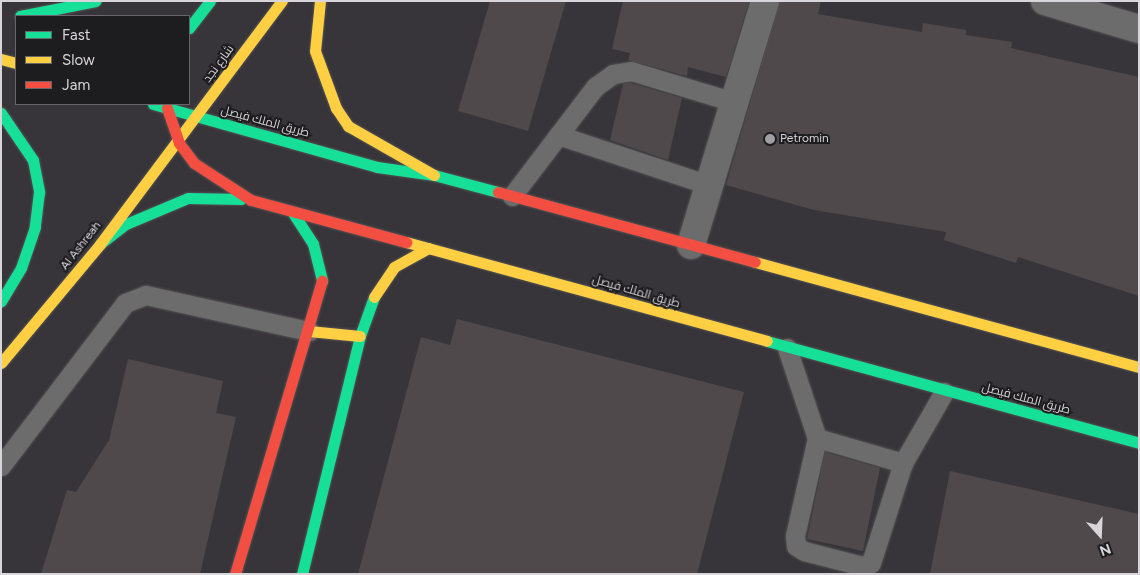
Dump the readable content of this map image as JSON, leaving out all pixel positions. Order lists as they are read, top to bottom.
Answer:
{
  "streets": {
    "main road": ["شارع نجد", "طريق الملك فيصل", "Al Ashreah"]
  },
  "crossings": [
    ["شارع نجد", "طريق الملك فيصل"],
    ["شارع نجد", "Al Ashreah"],
    ["طريق الملك فيصل", "Al Ashreah"]
  ],
  "places": ["Petromin"],
  "legend": ["Fast", "Slow", "Jam"],
  "north": "bottom"
}
